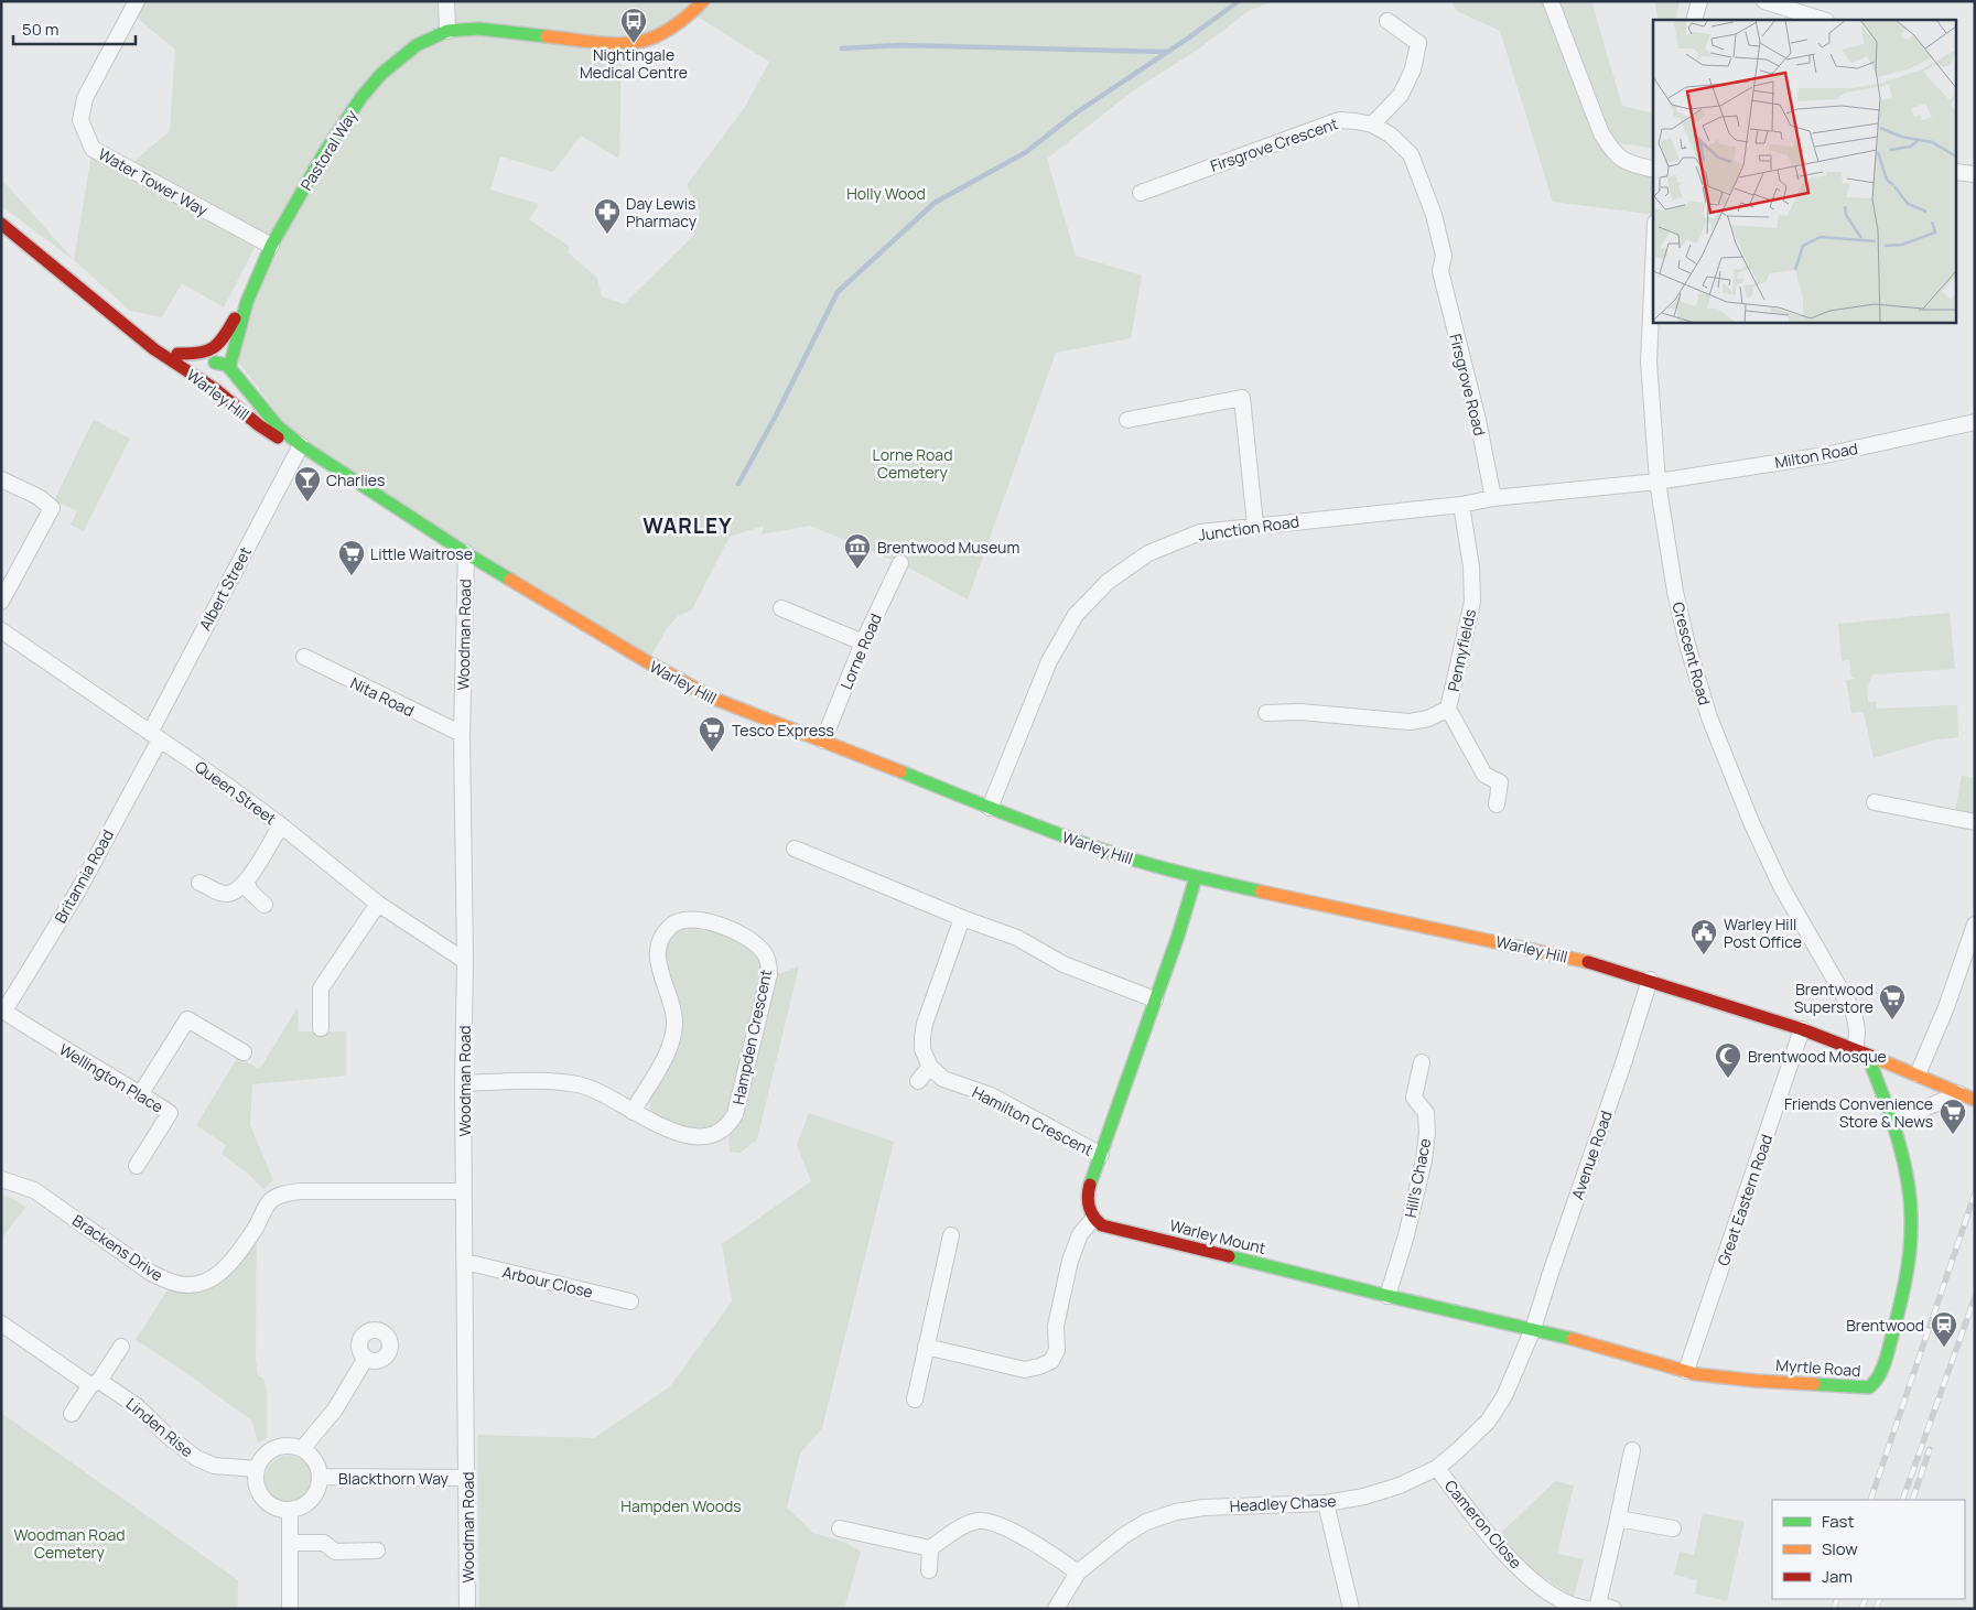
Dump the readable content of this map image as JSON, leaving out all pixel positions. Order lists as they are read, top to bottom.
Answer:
{
  "streets": {
    "main road": [
      "Pastoral Way",
      "Warley Hill",
      "Warley Mount",
      "Myrtle Road"
    ],
    "street": [
      "Firsgrove Crescent",
      "Water Tower Way",
      "Firsgrove Road",
      "Milton Road",
      "Junction Road",
      "Albert Street",
      "Woodman Road",
      "Pennyfields",
      "Lorne Road",
      "Crescent Road",
      "Nita Road",
      "Queen Street",
      "Britannia Road",
      "Hampden Crescent",
      "Wellington Place",
      "Hamilton Crescent",
      "Avenue Road",
      "Hill's Chace",
      "Great Eastern Road",
      "Brackens Drive",
      "Arbour Close",
      "Linden Rise",
      "Blackthorn Way",
      "Headley Chase",
      "Cameron Close"
    ]
  },
  "crossings": [
    ["Firsgrove Crescent", "Firsgrove Road"],
    ["Pastoral Way", "Water Tower Way"],
    ["Firsgrove Road", "Junction Road"],
    ["Warley Hill", "Junction Road"],
    ["Warley Hill", "Albert Street"],
    ["Warley Hill", "Woodman Road"],
    ["Warley Hill", "Lorne Road"],
    ["Warley Hill", "Crescent Road"],
    ["Warley Hill", "Avenue Road"],
    ["Warley Hill", "Great Eastern Road"],
    ["Warley Hill", "Myrtle Road"],
    ["Milton Road", "Junction Road"],
    ["Milton Road", "Crescent Road"],
    ["Junction Road", "Pennyfields"],
    ["Junction Road", "Crescent Road"],
    ["Albert Street", "Queen Street"],
    ["Albert Street", "Britannia Road"],
    ["Woodman Road", "Nita Road"],
    ["Woodman Road", "Queen Street"],
    ["Woodman Road", "Hampden Crescent"],
    ["Woodman Road", "Brackens Drive"],
    ["Woodman Road", "Arbour Close"],
    ["Woodman Road", "Blackthorn Way"],
    ["Queen Street", "Britannia Road"],
    ["Britannia Road", "Wellington Place"],
    ["Avenue Road", "Warley Mount"],
    ["Avenue Road", "Headley Chase"],
    ["Hill's Chace", "Warley Mount"],
    ["Great Eastern Road", "Warley Mount"],
    ["Great Eastern Road", "Myrtle Road"],
    ["Warley Mount", "Myrtle Road"],
    ["Warley Mount", "Headley Chase"],
    ["Linden Rise", "Blackthorn Way"],
    ["Headley Chase", "Cameron Close"]
  ],
  "districts": ["WARLEY"],
  "parks": [
    "Holly Wood",
    "Lorne Road Cemetery",
    "Hampden Woods",
    "Woodman Road Cemetery"
  ],
  "places": {
    "bus stop": ["Nightingale Medical Centre"],
    "pharmacy": ["Day Lewis Pharmacy"],
    "bar": ["Charlies"],
    "museum": ["Brentwood Museum"],
    "supermarket": [
      "Little Waitrose",
      "Tesco Express",
      "Brentwood Superstore",
      "Friends Convenience Store & News"
    ],
    "public building": ["Warley Hill Post Office"],
    "mosque": ["Brentwood Mosque"],
    "station": ["Brentwood"]
  },
  "legend": ["Fast", "Slow", "Jam"],
  "scale_bar": "50 m"
}
